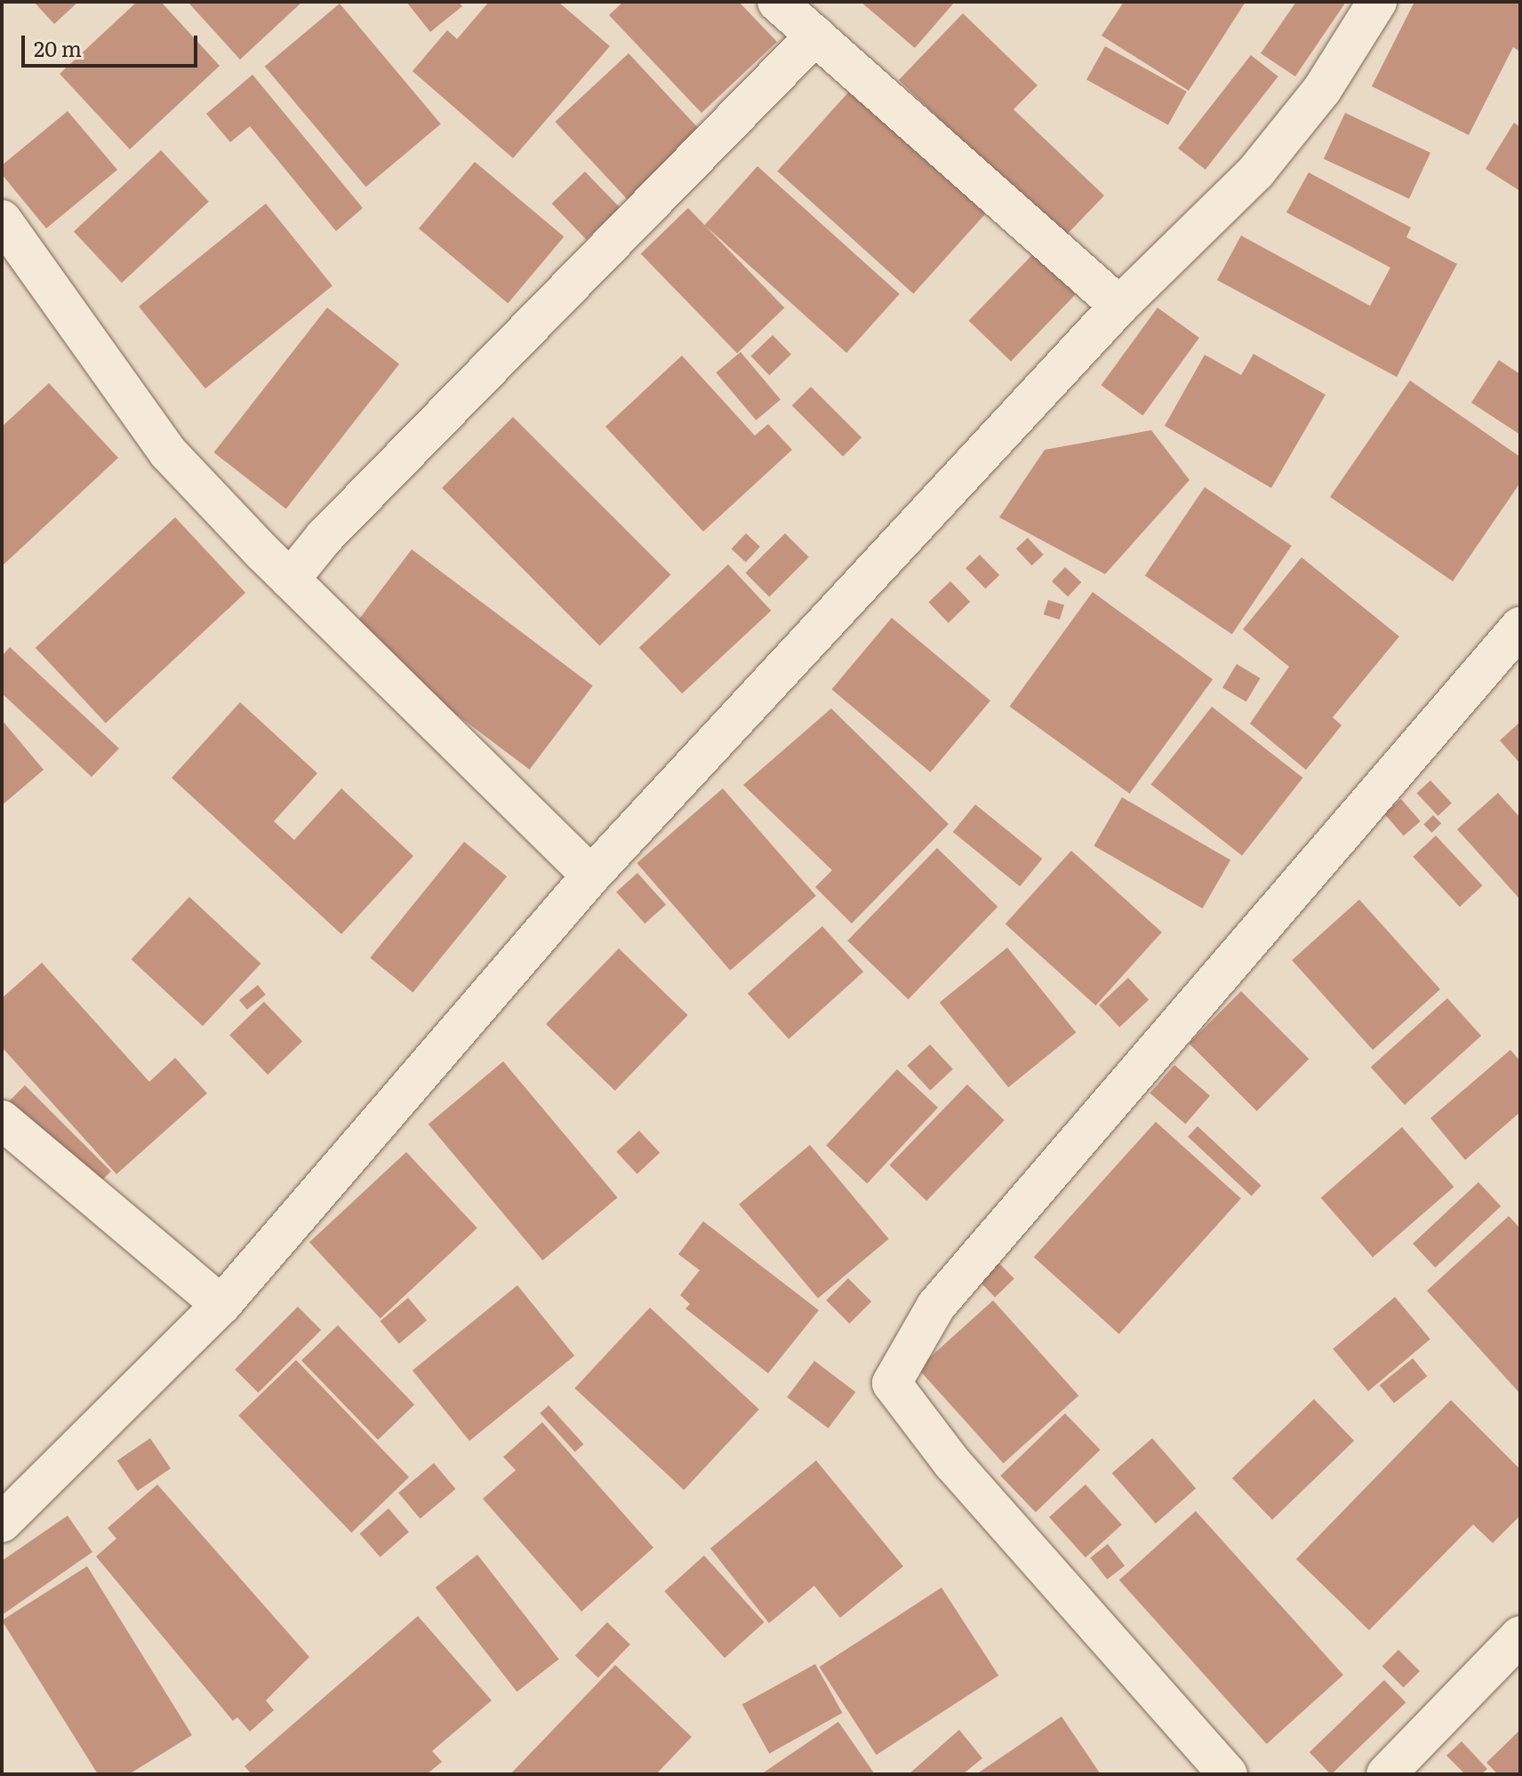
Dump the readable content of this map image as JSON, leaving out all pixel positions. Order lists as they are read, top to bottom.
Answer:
{
  "scale_bar": "20 m"
}
